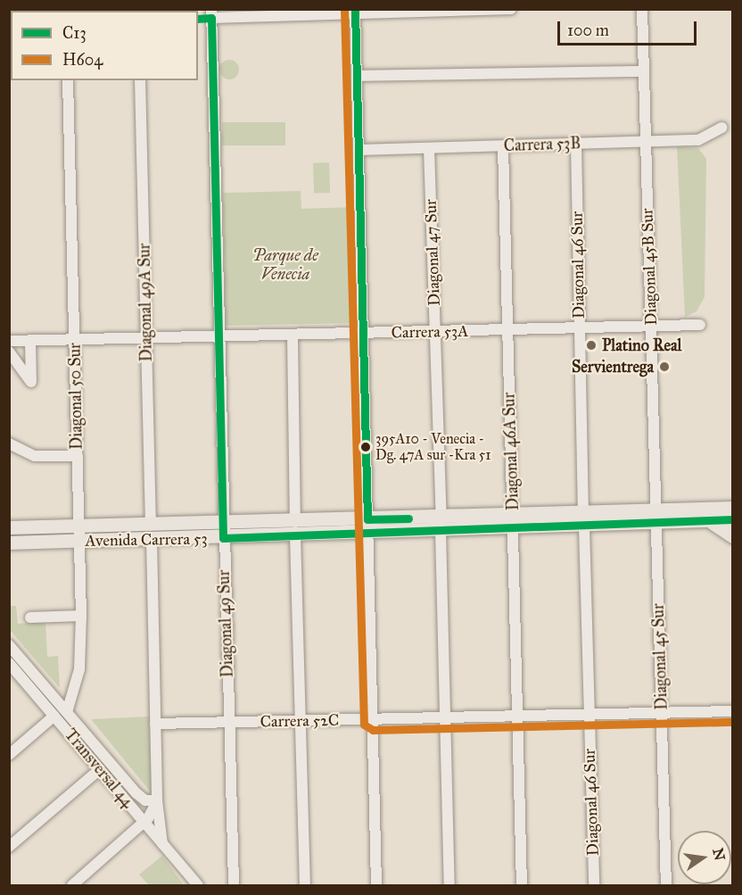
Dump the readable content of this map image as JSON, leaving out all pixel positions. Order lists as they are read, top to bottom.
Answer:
{
  "streets": {
    "main road": ["Avenida Carrera 53"],
    "street": [
      "Carrera 53B",
      "Diagonal 47 Sur",
      "Diagonal 46 Sur",
      "Diagonal 45B Sur",
      "Diagonal 49A Sur",
      "Carrera 53A",
      "Diagonal 50 Sur",
      "Diagonal 46A Sur",
      "Diagonal 49 Sur",
      "Diagonal 45 Sur",
      "Carrera 52C",
      "Transversal 44"
    ]
  },
  "crossings": [
    ["Carrera 53B", "Diagonal 47 Sur"],
    ["Carrera 53B", "Diagonal 46 Sur"],
    ["Carrera 53B", "Diagonal 45B Sur"],
    ["Carrera 53B", "Diagonal 46A Sur"],
    ["Diagonal 47 Sur", "Carrera 53A"],
    ["Diagonal 47 Sur", "Avenida Carrera 53"],
    ["Diagonal 47 Sur", "Carrera 52C"],
    ["Diagonal 46 Sur", "Carrera 53A"],
    ["Diagonal 46 Sur", "Avenida Carrera 53"],
    ["Diagonal 46 Sur", "Carrera 52C"],
    ["Diagonal 45B Sur", "Carrera 53A"],
    ["Diagonal 45B Sur", "Avenida Carrera 53"],
    ["Diagonal 45B Sur", "Diagonal 45 Sur"],
    ["Diagonal 49A Sur", "Carrera 53A"],
    ["Diagonal 49A Sur", "Avenida Carrera 53"],
    ["Diagonal 49A Sur", "Carrera 52C"],
    ["Diagonal 49A Sur", "Transversal 44"],
    ["Carrera 53A", "Diagonal 50 Sur"],
    ["Carrera 53A", "Diagonal 46A Sur"],
    ["Carrera 53A", "Diagonal 49 Sur"],
    ["Diagonal 50 Sur", "Avenida Carrera 53"],
    ["Diagonal 50 Sur", "Transversal 44"],
    ["Diagonal 46A Sur", "Avenida Carrera 53"],
    ["Diagonal 46A Sur", "Carrera 52C"],
    ["Avenida Carrera 53", "Diagonal 49 Sur"],
    ["Avenida Carrera 53", "Diagonal 45 Sur"],
    ["Diagonal 49 Sur", "Carrera 52C"],
    ["Diagonal 45 Sur", "Carrera 52C"]
  ],
  "parks": ["Parque de Venecia"],
  "places": ["Platino Real", "Servientrega", "395A10 - Venecia - Dg. 47A sur -Kra 51"],
  "lines": ["transit line C13", "transit line H604"],
  "legend": ["C13", "H604"],
  "scale_bar": "100 m",
  "north": "right"
}
